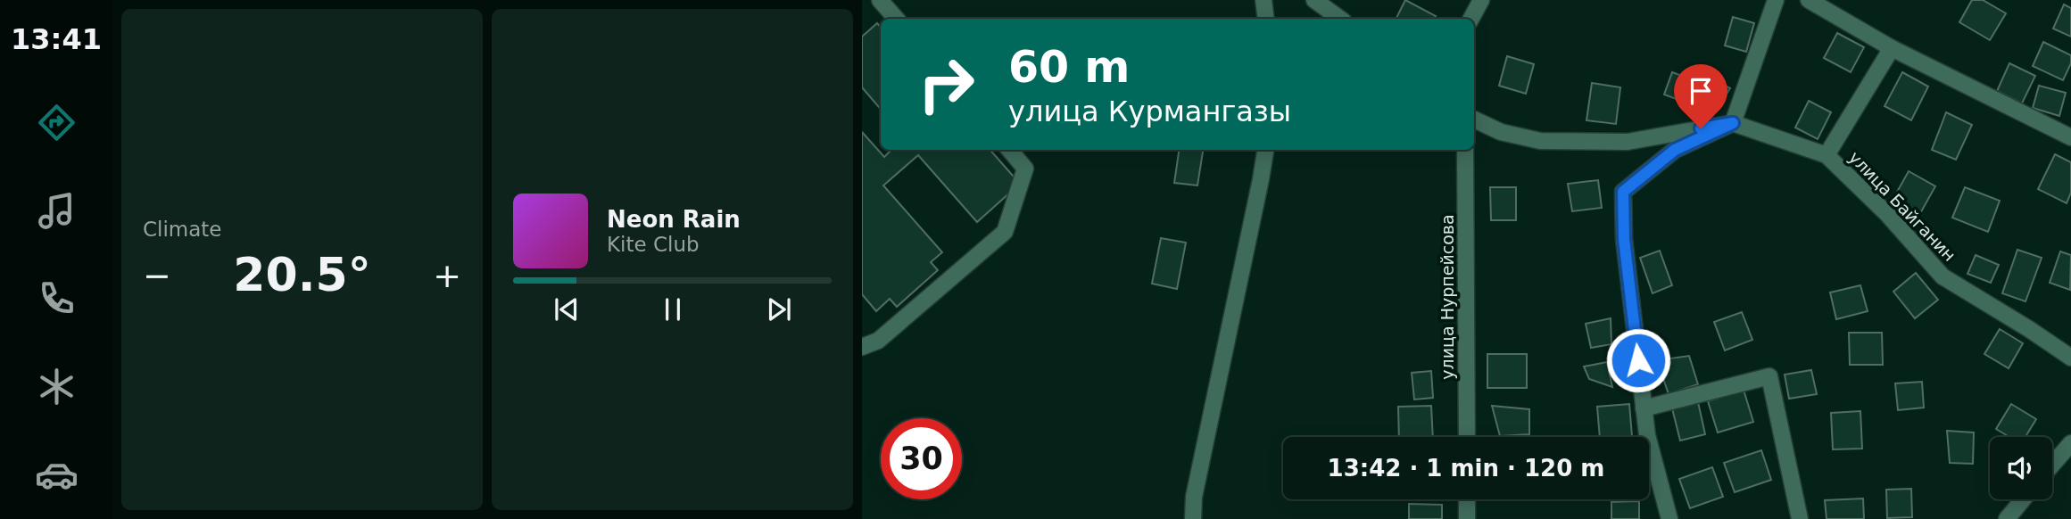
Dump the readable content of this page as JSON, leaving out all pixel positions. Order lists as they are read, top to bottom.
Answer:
{
  "streets": {
    "street": ["улица Байганин", "улица Нурпейсова"]
  },
  "page": {
    "tabs": "13:41",
    "tile": "Climate",
    "turn": ["60 m", "улица Курмангазы"],
    "song": ["Neon Rain", "Kite Club"],
    "heat": ["−", "20.5°", "+"],
    "limit": "30",
    "trip": "13:42 · 1 min · 120 m"
  }
}
